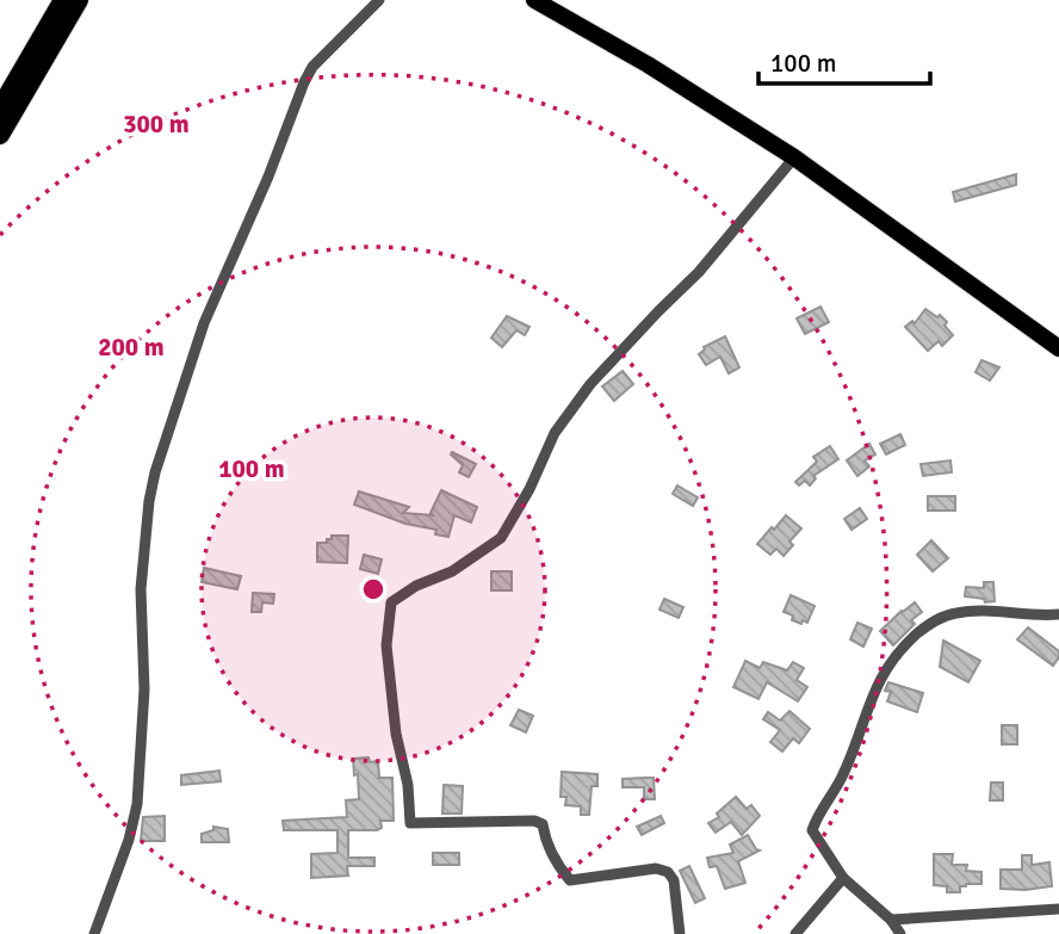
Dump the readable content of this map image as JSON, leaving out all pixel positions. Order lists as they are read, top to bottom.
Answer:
{
  "scale_bar": "100 m",
  "rings": ["300 m", "200 m", "100 m"]
}
